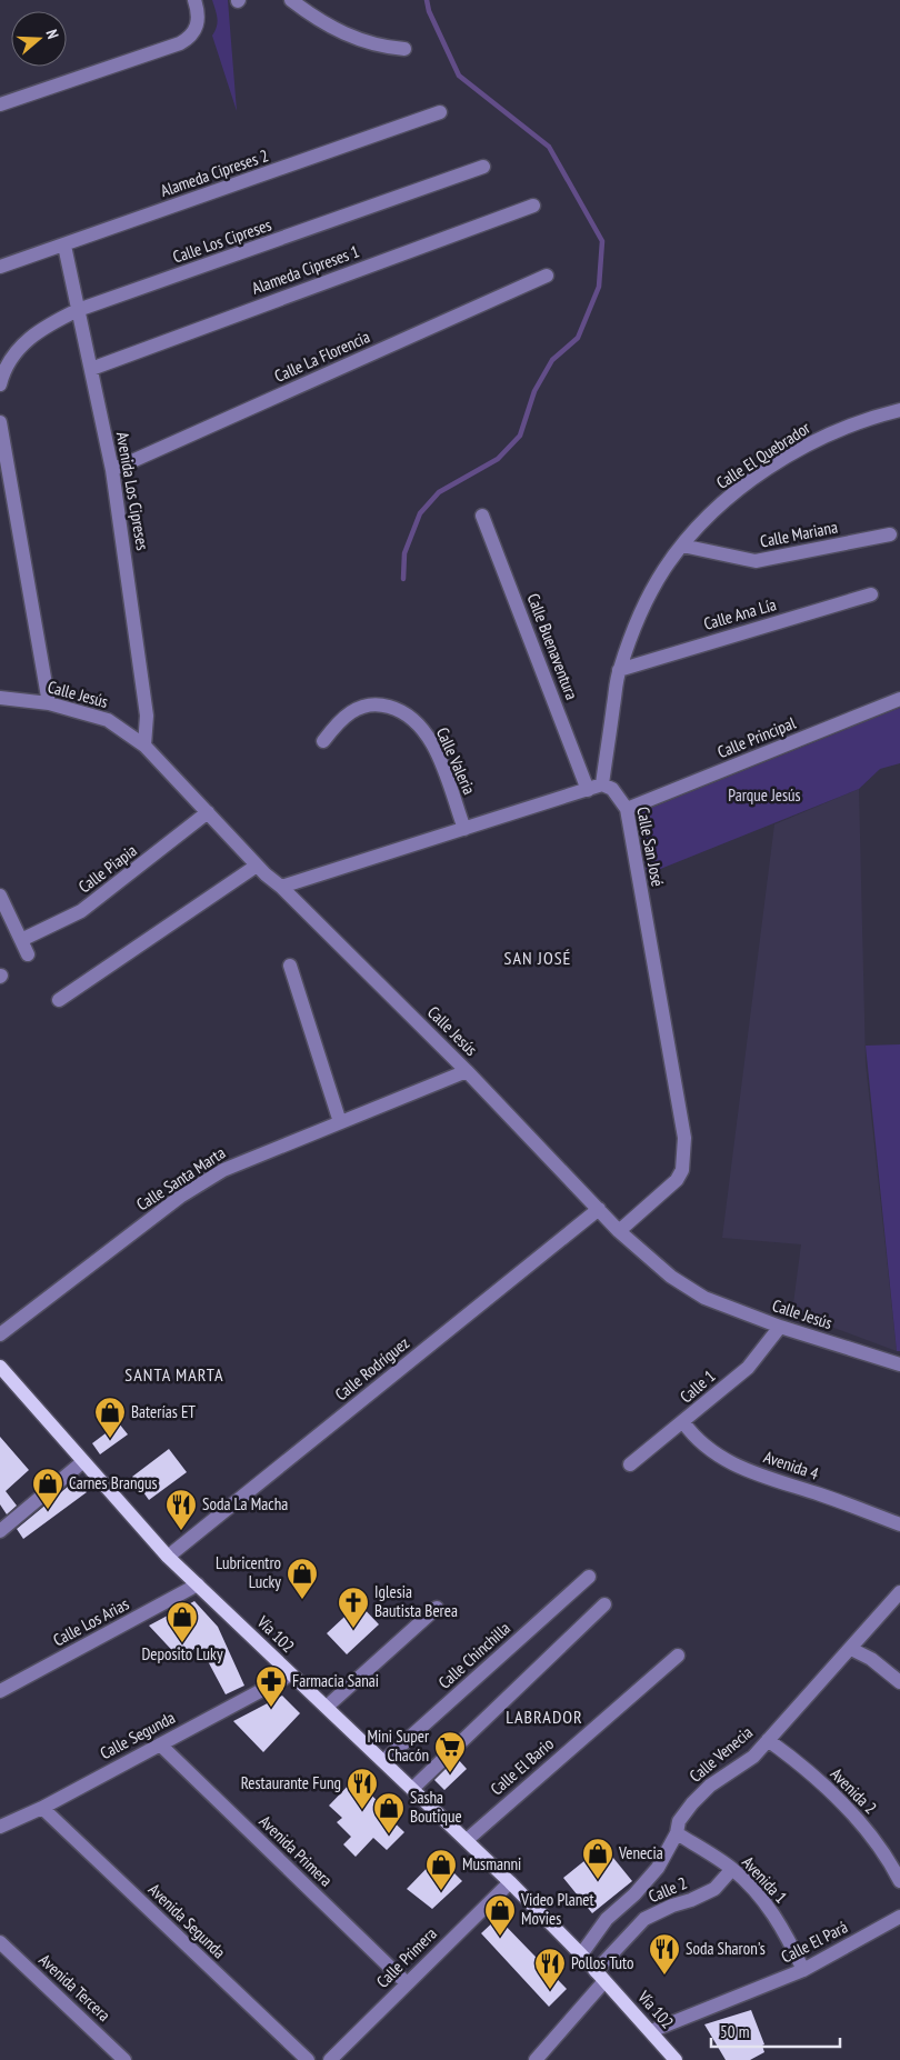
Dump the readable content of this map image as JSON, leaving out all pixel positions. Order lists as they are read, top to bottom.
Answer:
{
  "streets": {
    "main road": ["Vía 102"],
    "street": [
      "Alameda Cipreses 2",
      "Calle Los Cipreses",
      "Alameda Cipreses 1",
      "Calle La Florencia",
      "Calle El Quebrador",
      "Avenida Los Cipreses",
      "Calle Mariana",
      "Calle Ana Lía",
      "Calle Buenaventura",
      "Calle Jesús",
      "Calle Principal",
      "Calle Valeria",
      "Calle San José",
      "Calle Piapia",
      "Calle Santa Marta",
      "Calle Rodríguez",
      "Calle 1",
      "Avenida 4",
      "Calle Los Arias",
      "Calle Chinchilla",
      "Calle Segunda",
      "Calle Venecia",
      "Calle El Bario",
      "Avenida 2",
      "Avenida Primera",
      "Avenida 1",
      "Calle 2",
      "Avenida Segunda",
      "Calle El Pará",
      "Calle Primera",
      "Avenida Tercera"
    ]
  },
  "crossings": [
    ["Alameda Cipreses 2", "Avenida Los Cipreses"],
    ["Calle Los Cipreses", "Avenida Los Cipreses"],
    ["Alameda Cipreses 1", "Avenida Los Cipreses"],
    ["Calle La Florencia", "Avenida Los Cipreses"],
    ["Calle El Quebrador", "Calle Mariana"],
    ["Calle El Quebrador", "Calle Ana Lía"],
    ["Calle El Quebrador", "Calle San José"],
    ["Avenida Los Cipreses", "Calle Jesús"],
    ["Calle Jesús", "Calle San José"],
    ["Calle Jesús", "Calle Piapia"],
    ["Calle Jesús", "Calle Santa Marta"],
    ["Calle Jesús", "Calle Rodríguez"],
    ["Calle Jesús", "Calle 1"],
    ["Calle Principal", "Calle San José"],
    ["Calle Rodríguez", "Vía 102"],
    ["Calle 1", "Avenida 4"],
    ["Calle Los Arias", "Vía 102"],
    ["Vía 102", "Calle Chinchilla"],
    ["Vía 102", "Calle Segunda"],
    ["Vía 102", "Calle Venecia"],
    ["Vía 102", "Calle El Bario"],
    ["Vía 102", "Calle 2"],
    ["Vía 102", "Calle El Pará"],
    ["Vía 102", "Calle Primera"],
    ["Calle Segunda", "Avenida Primera"],
    ["Calle Segunda", "Avenida Segunda"],
    ["Calle Venecia", "Avenida 2"],
    ["Calle Venecia", "Avenida 1"],
    ["Avenida Primera", "Calle Primera"],
    ["Avenida 1", "Calle 2"],
    ["Avenida 1", "Calle El Pará"]
  ],
  "districts": ["SAN JOSÉ", "SANTA MARTA", "LABRADOR"],
  "parks": ["Parque Jesús"],
  "places": {
    "shop": [
      "Baterías ET",
      "Carnes Brangus",
      "Lubricentro Lucky",
      "Deposito Luky",
      "Sasha Boutique",
      "Venecia",
      "Musmanni",
      "Video Planet Movies"
    ],
    "restaurant": [
      "Soda La Macha",
      "Restaurante Fung",
      "Soda Sharon's",
      "Pollos Tuto"
    ],
    "church": ["Iglesia Bautista Berea"],
    "pharmacy": ["Farmacia Sanai"],
    "supermarket": ["Mini Super Chacón"]
  },
  "scale_bar": "50 m",
  "north": "right"
}
